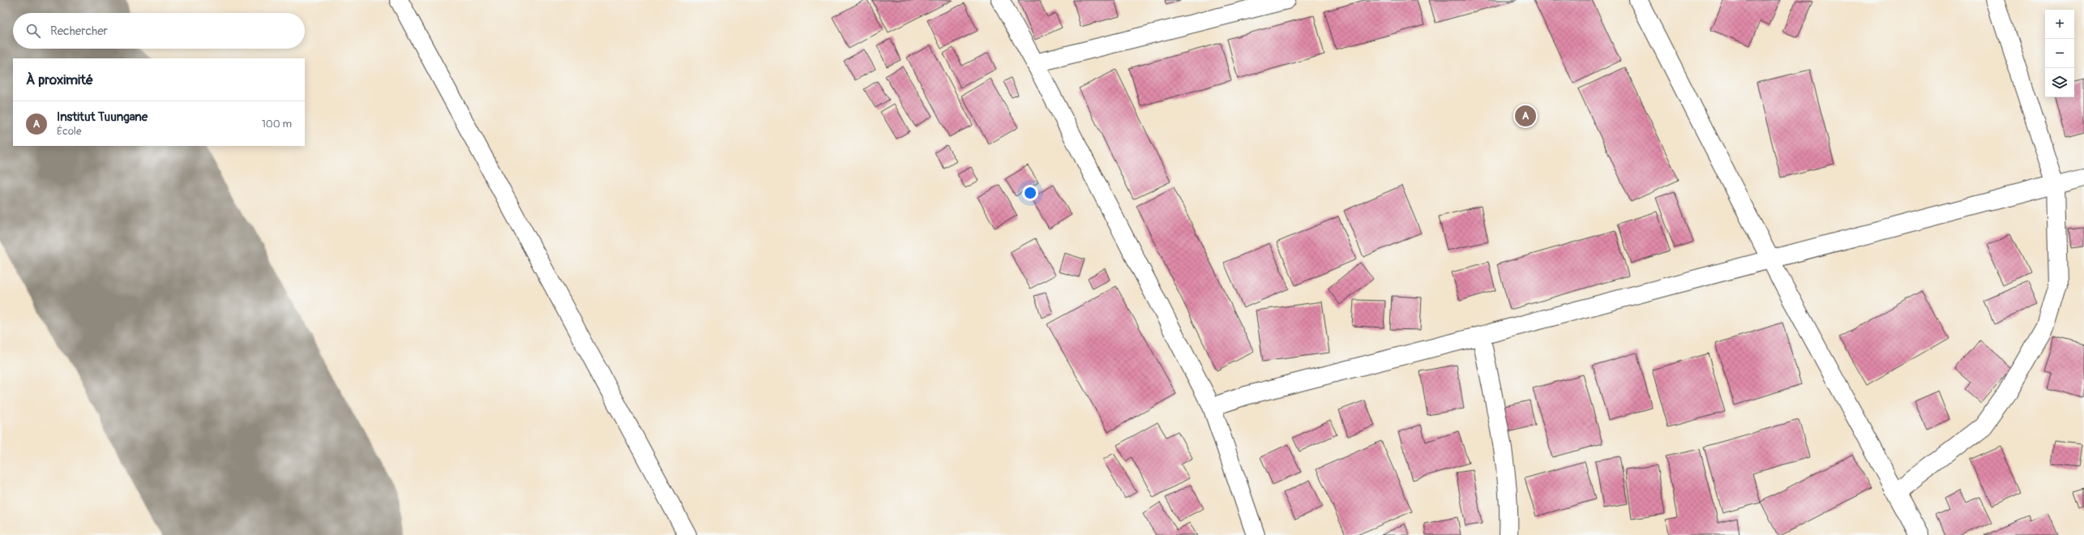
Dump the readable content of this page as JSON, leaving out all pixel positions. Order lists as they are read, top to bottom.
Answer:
{
  "page": {
    "map_buttons": ["+", "−"],
    "search": "Rechercher",
    "heading": "À proximité",
    "list": [
      {
        "mark": "A",
        "name": "Institut Tuungane",
        "note": "École",
        "value": "100 m"
      }
    ],
    "pins": "A"
  }
}
